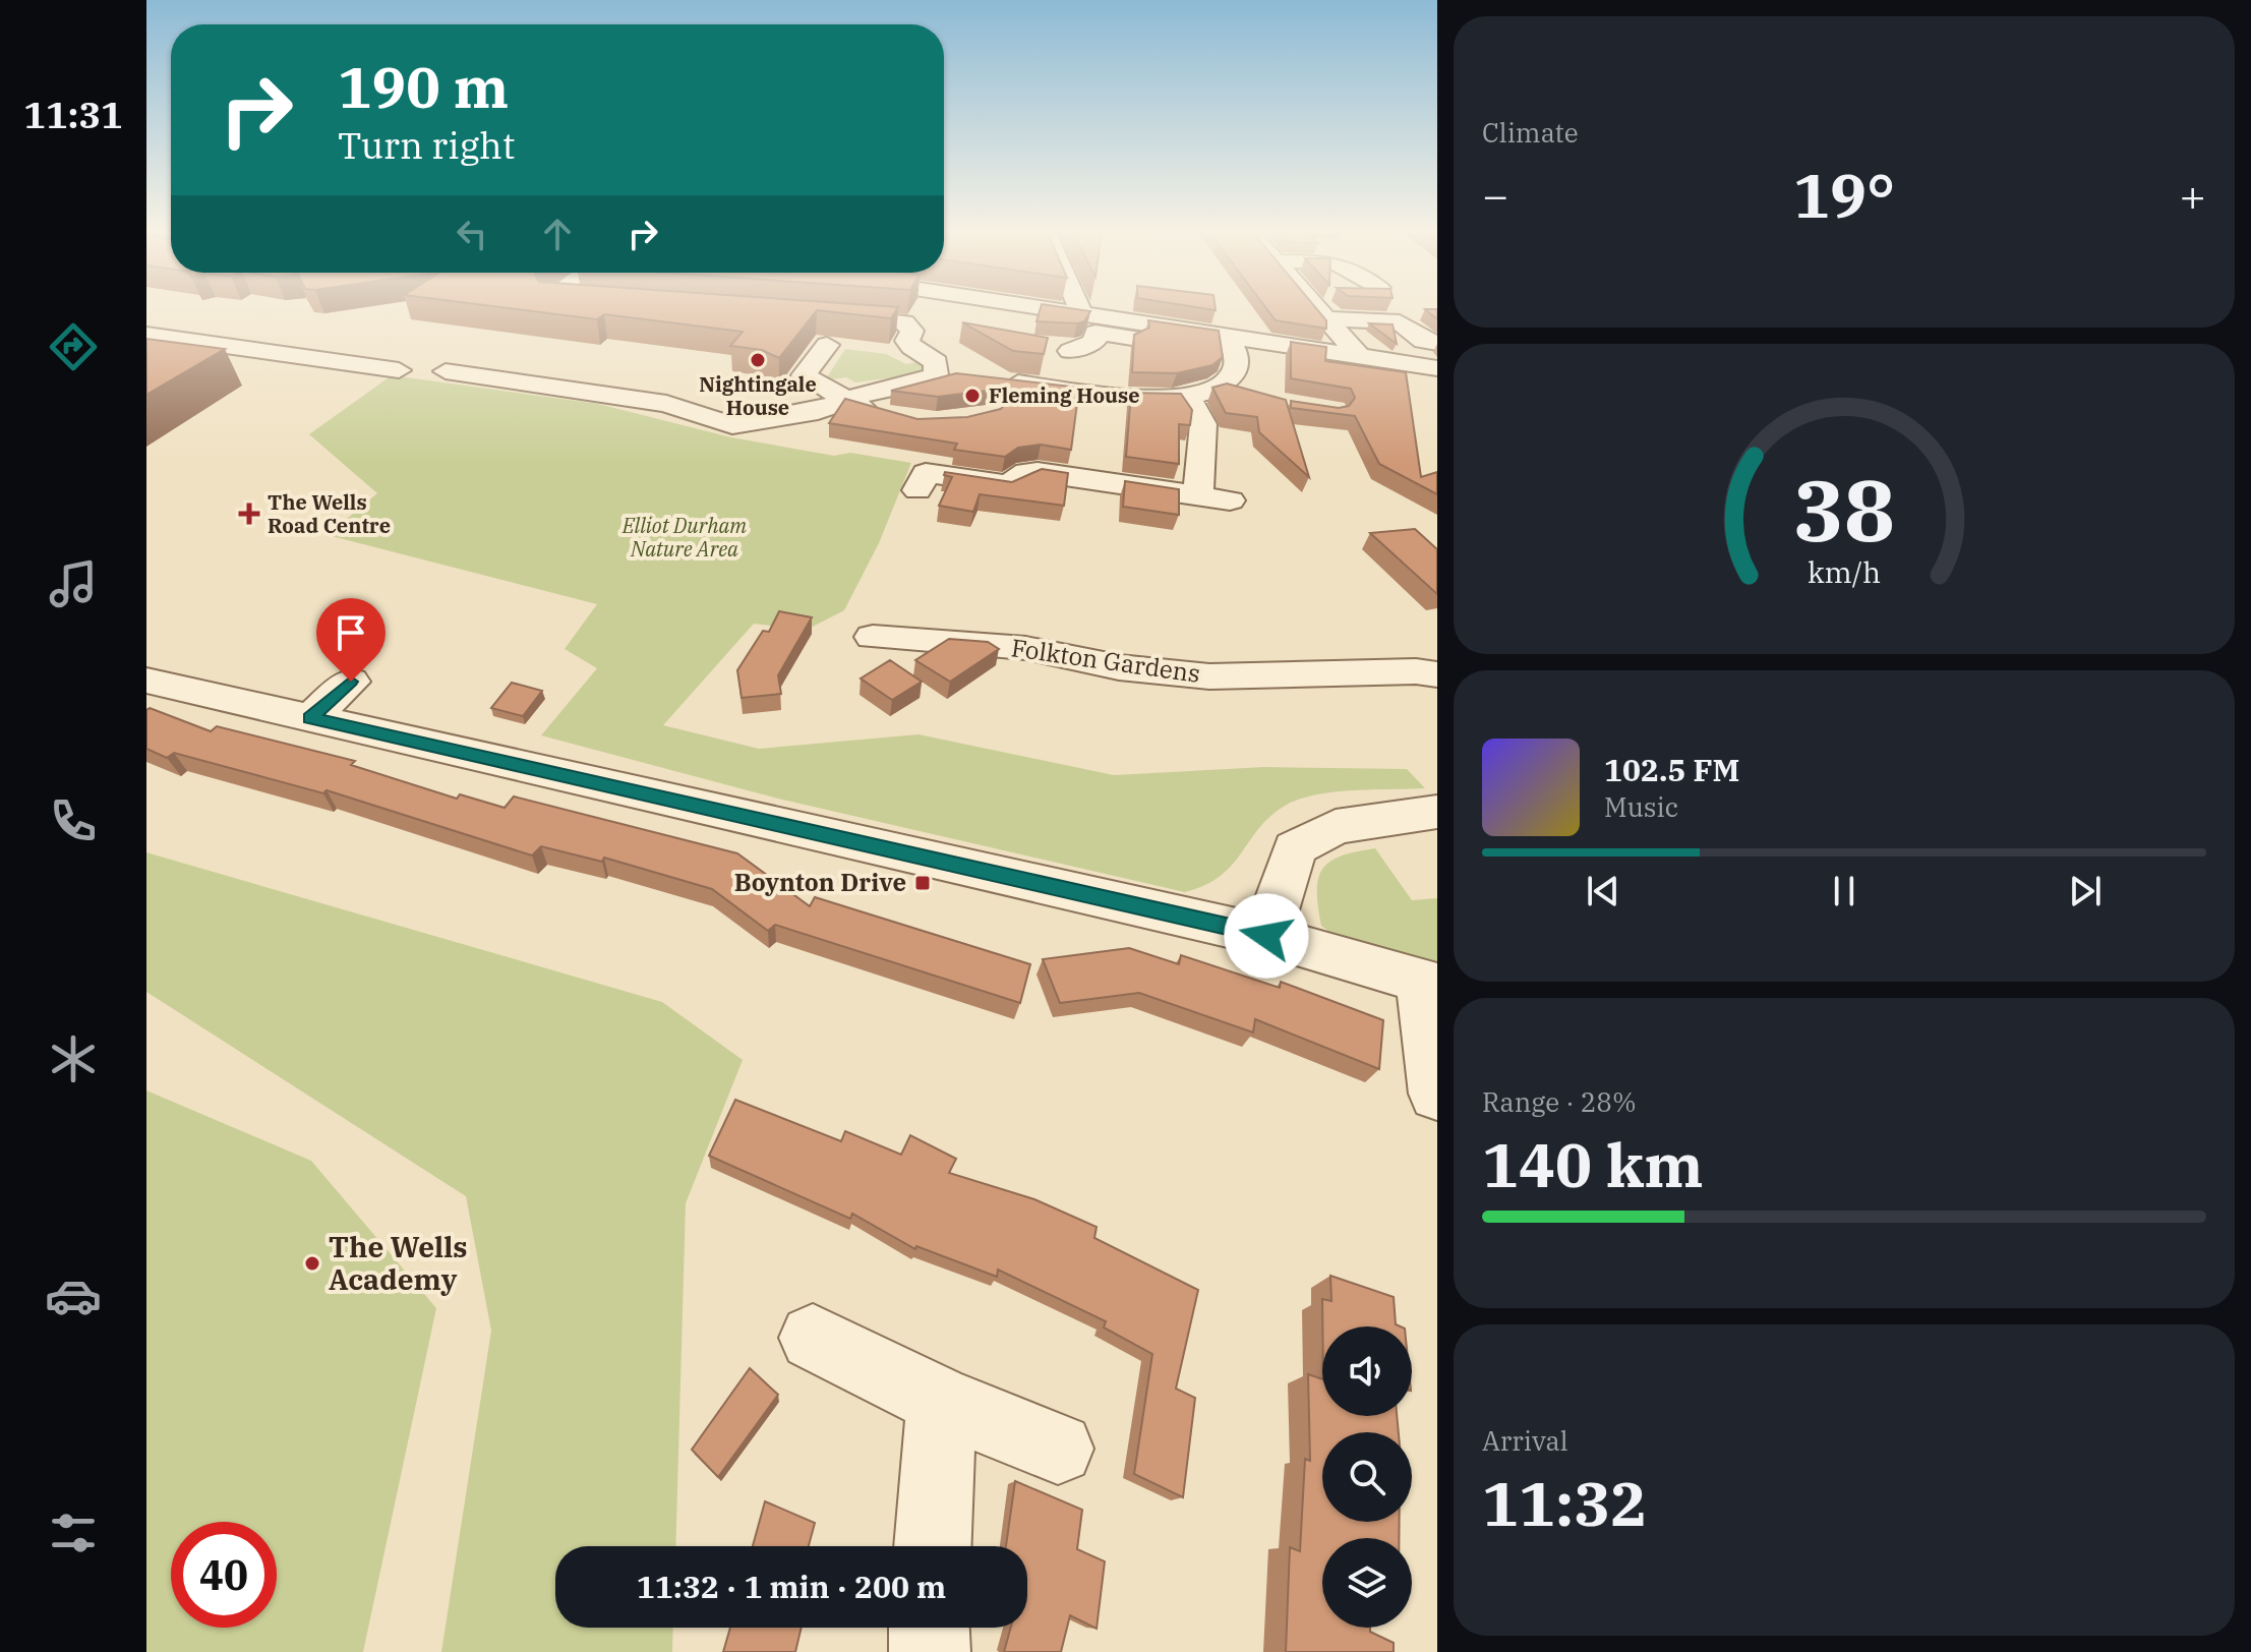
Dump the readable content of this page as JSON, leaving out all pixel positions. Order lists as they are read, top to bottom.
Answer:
{
  "streets": {
    "street": ["Folkton Gardens"]
  },
  "parks": ["Elliot Durham Nature Area"],
  "places": {
    "other": ["Nightingale House", "Fleming House", "The Wells Academy"],
    "health": ["The Wells Road Centre"],
    "transit": ["Boynton Drive"]
  },
  "page": {
    "tabs": "11:31",
    "tile": [
      "Climate",
      ["Range · 28%", "140 km"],
      ["Arrival", "11:32"]
    ],
    "turn": ["190 m", "Turn right"],
    "heat": ["−", "19°", "+"],
    "song": ["102.5 FM", "Music"],
    "limit": "40",
    "trip": "11:32 · 1 min · 200 m",
    "gauge": ["38", "km/h"]
  }
}
